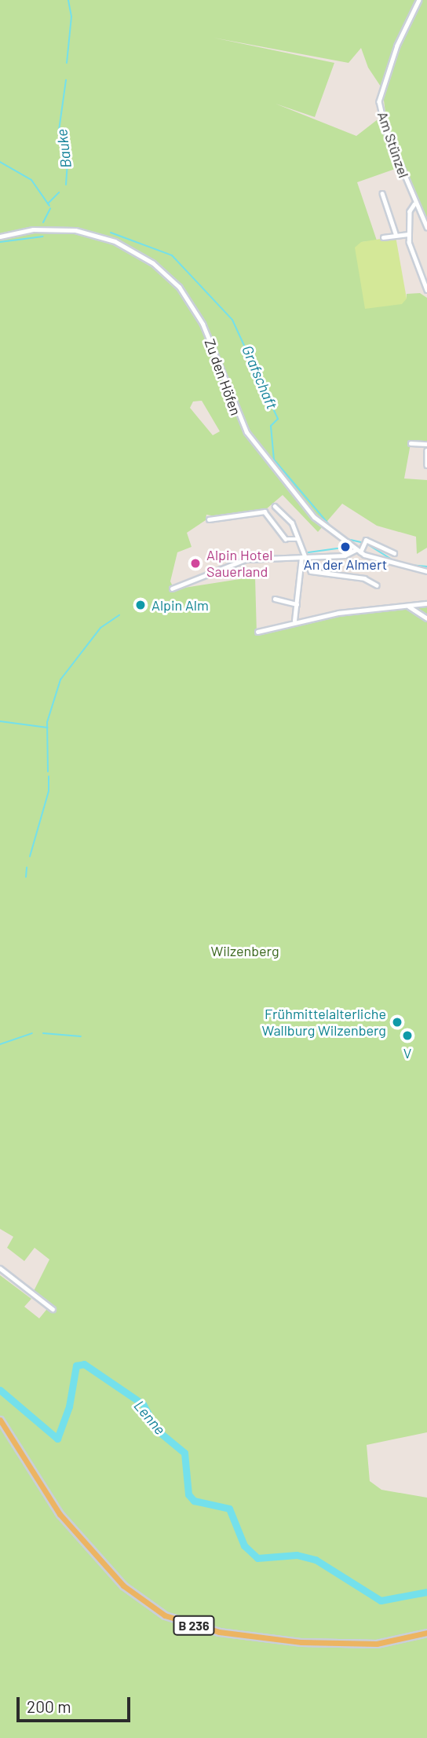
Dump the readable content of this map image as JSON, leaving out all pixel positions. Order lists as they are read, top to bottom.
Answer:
{
  "streets": {
    "main road": ["B 236"],
    "street": ["Am Stünzel", "Zu den Höfen"]
  },
  "water": ["Bauke", "Grafschaft", "Lenne"],
  "parks": ["Wilzenberg"],
  "places": [
    "An der Almert",
    "Alpin Hotel Sauerland",
    "Alpin Alm",
    "Frühmittelalterliche Wallburg Wilzenberg",
    "V"
  ],
  "scale_bar": "200 m"
}
